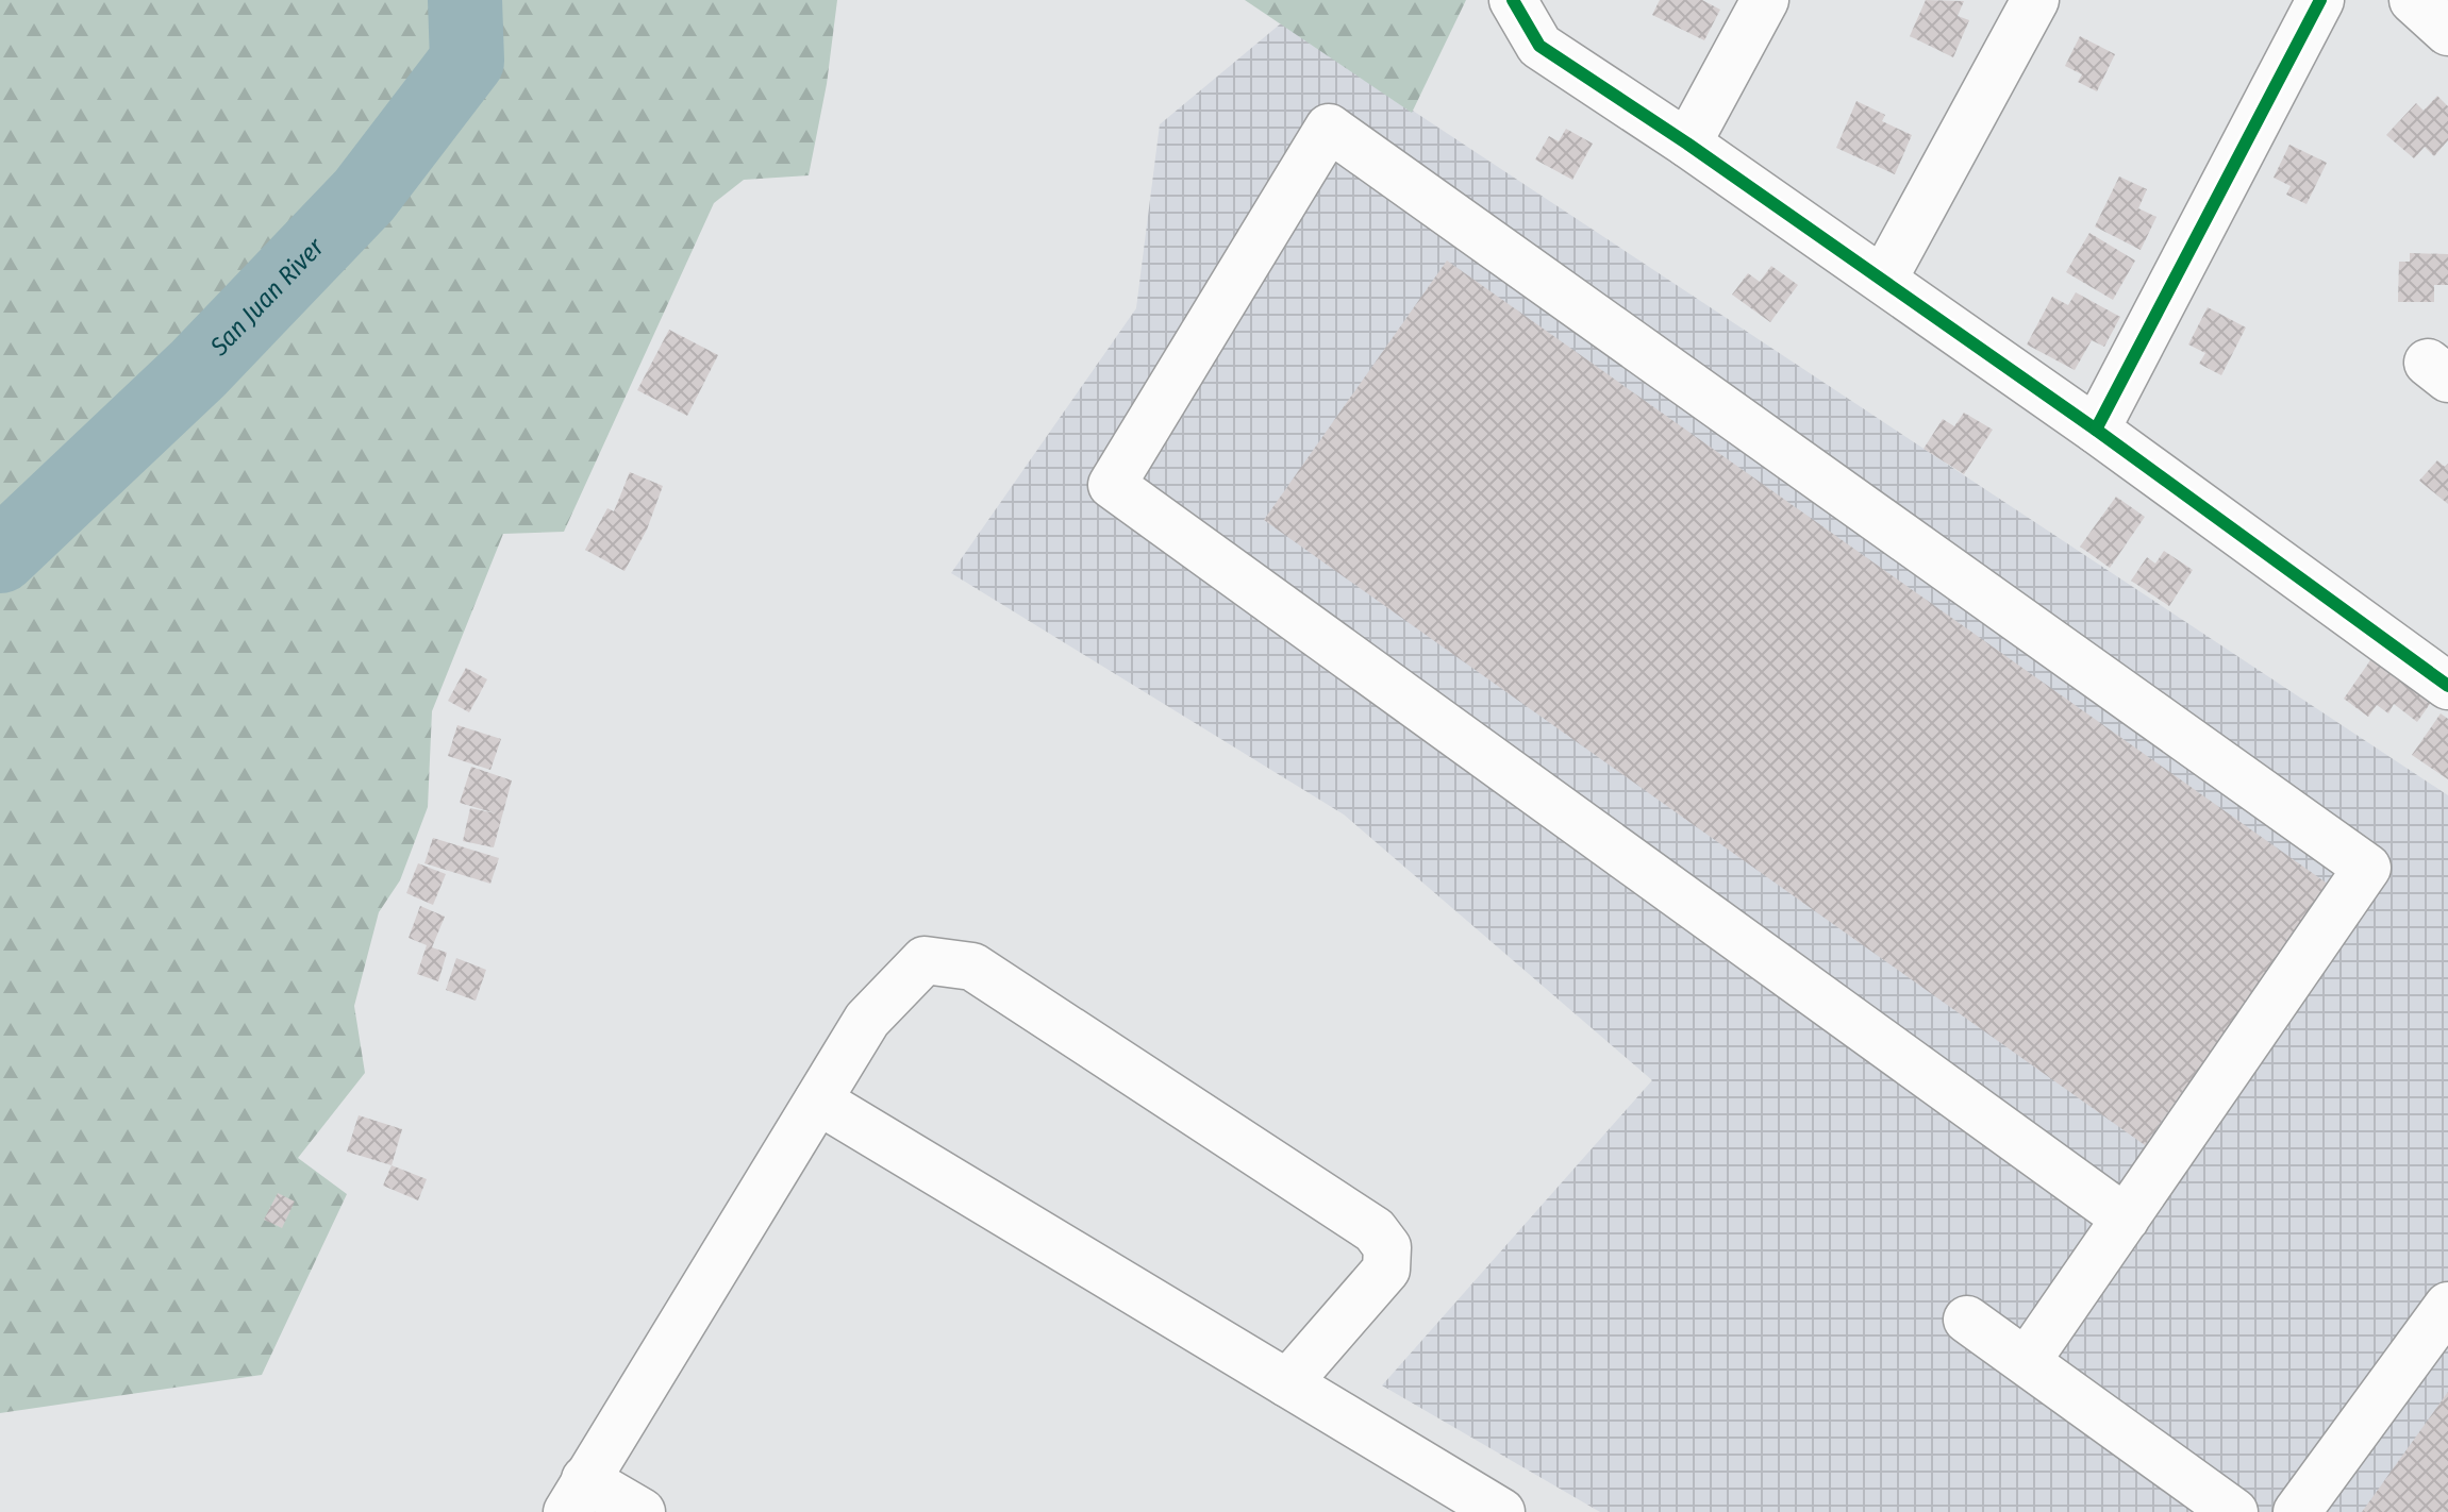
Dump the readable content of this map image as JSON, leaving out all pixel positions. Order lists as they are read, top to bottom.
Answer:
{
  "water": ["San Juan River"]
}
